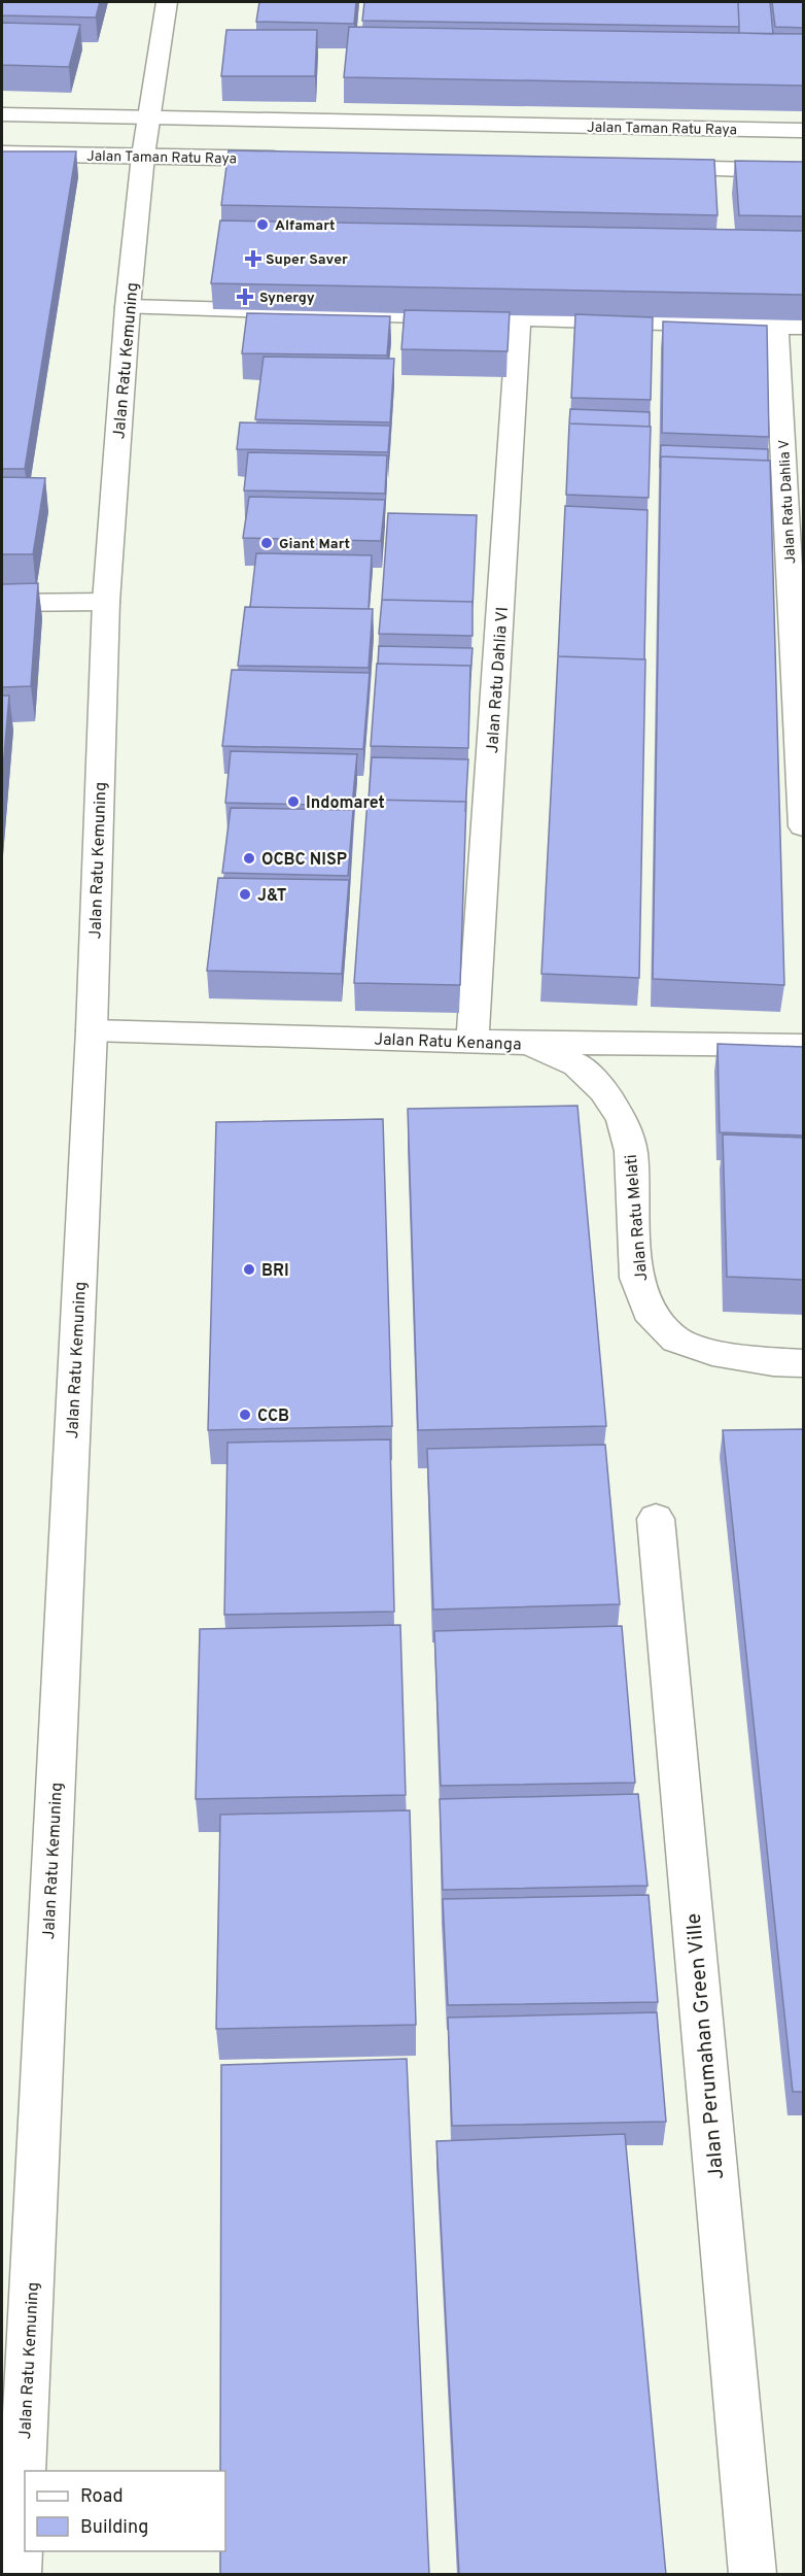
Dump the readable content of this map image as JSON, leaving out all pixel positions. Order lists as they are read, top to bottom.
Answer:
{
  "streets": {
    "street": [
      "Jalan Taman Ratu Raya",
      "Jalan Ratu Kemuning",
      "Jalan Ratu Dahlia V",
      "Jalan Ratu Dahlia VI",
      "Jalan Ratu Kenanga",
      "Jalan Ratu Melati",
      "Jalan Perumahan Green Ville"
    ]
  },
  "crossings": [
    ["Jalan Taman Ratu Raya", "Jalan Ratu Kemuning"],
    ["Jalan Ratu Kemuning", "Jalan Ratu Kenanga"],
    ["Jalan Ratu Dahlia VI", "Jalan Ratu Kenanga"],
    ["Jalan Ratu Kenanga", "Jalan Ratu Melati"]
  ],
  "places": {
    "other": [
      "Alfamart",
      "Giant Mart",
      "Indomaret",
      "OCBC NISP",
      "J&T",
      "BRI",
      "CCB"
    ],
    "health": ["Super Saver", "Synergy"]
  },
  "legend": ["Road", "Building"]
}
